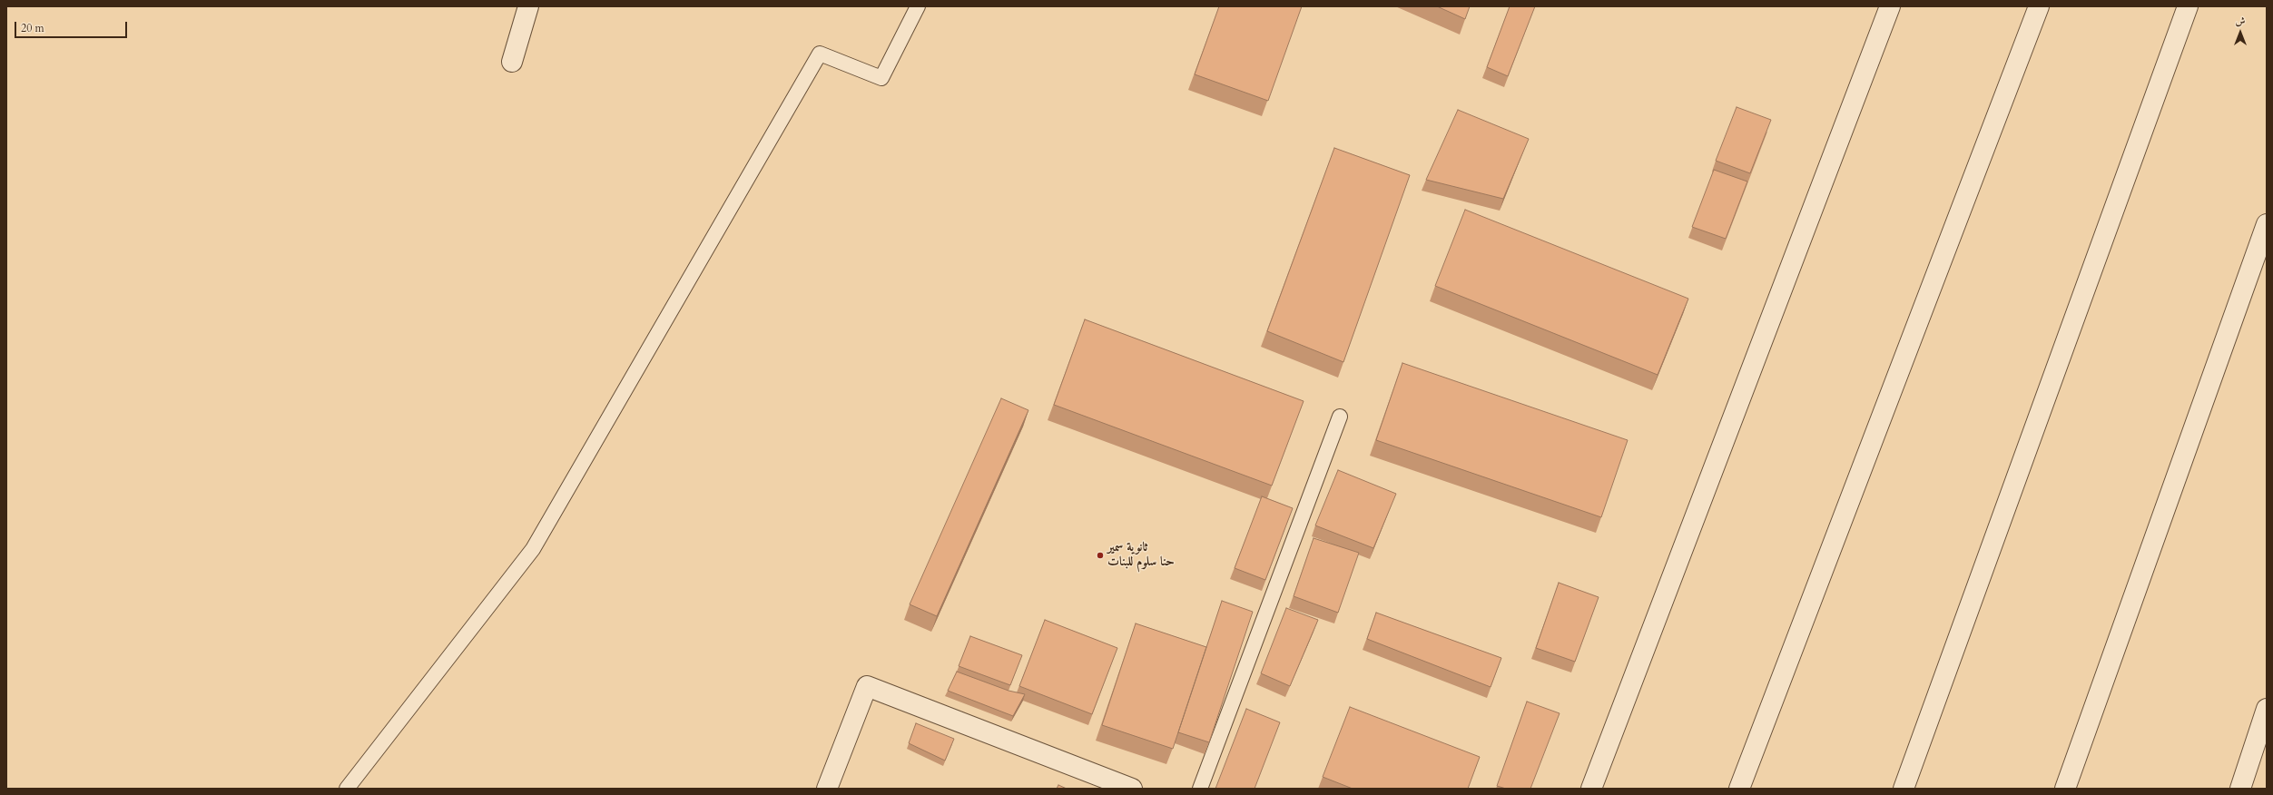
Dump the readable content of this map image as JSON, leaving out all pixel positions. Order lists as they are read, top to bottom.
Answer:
{
  "places": ["ثانوية سمير حنا سلوم للبنات"],
  "scale_bar": "20 m",
  "north": "top"
}
